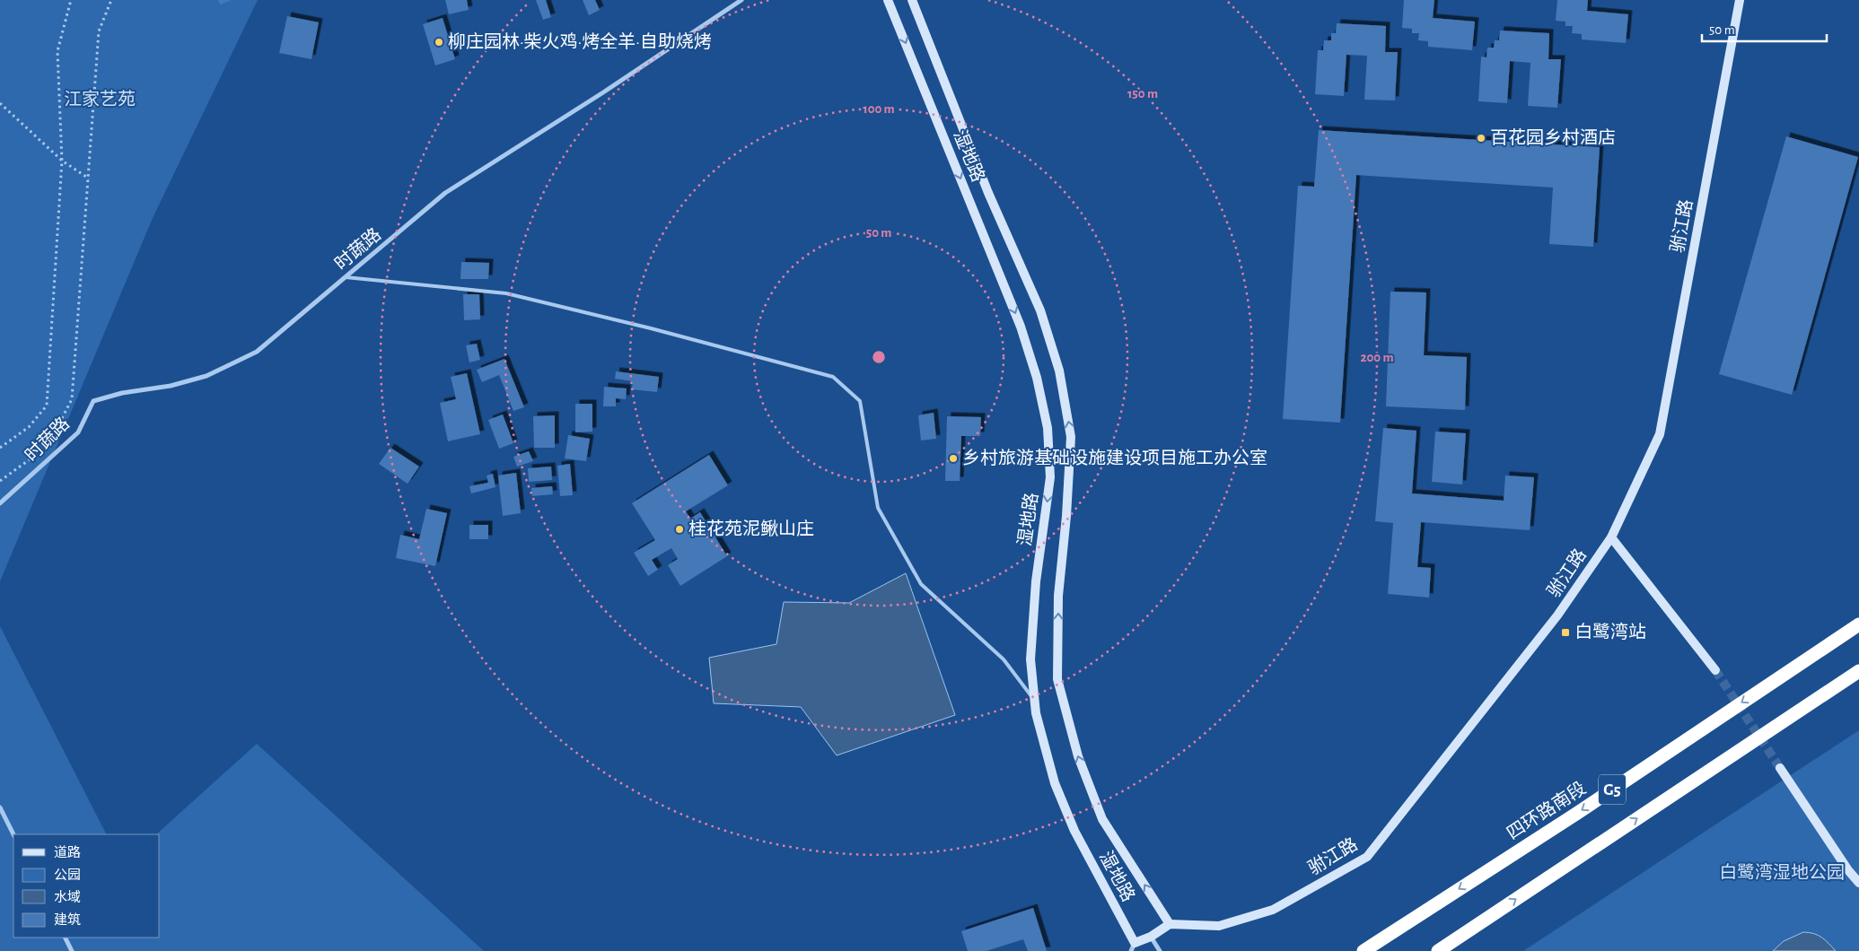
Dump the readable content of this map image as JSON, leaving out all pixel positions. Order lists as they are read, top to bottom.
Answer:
{
  "streets": {
    "highway": ["G5", "四环路南段"],
    "street": ["湿地路", "驸江路", "时蔬路"]
  },
  "crossings": [
    ["湿地路", "驸江路"]
  ],
  "parks": ["江家艺苑", "白鹭湾湿地公园"],
  "places": {
    "other": [
      "柳庄园林·柴火鸡·烤全羊·自助烧烤",
      "百花园乡村酒店",
      "乡村旅游基础设施建设项目施工办公室",
      "桂花苑泥鳅山庄"
    ],
    "transit": ["白鹭湾站"]
  },
  "legend": [
    "道路",
    "公园",
    "水域",
    "建筑"
  ],
  "scale_bar": "50 m",
  "rings": [
    "150 m",
    "100 m",
    "50 m",
    "200 m"
  ]
}
